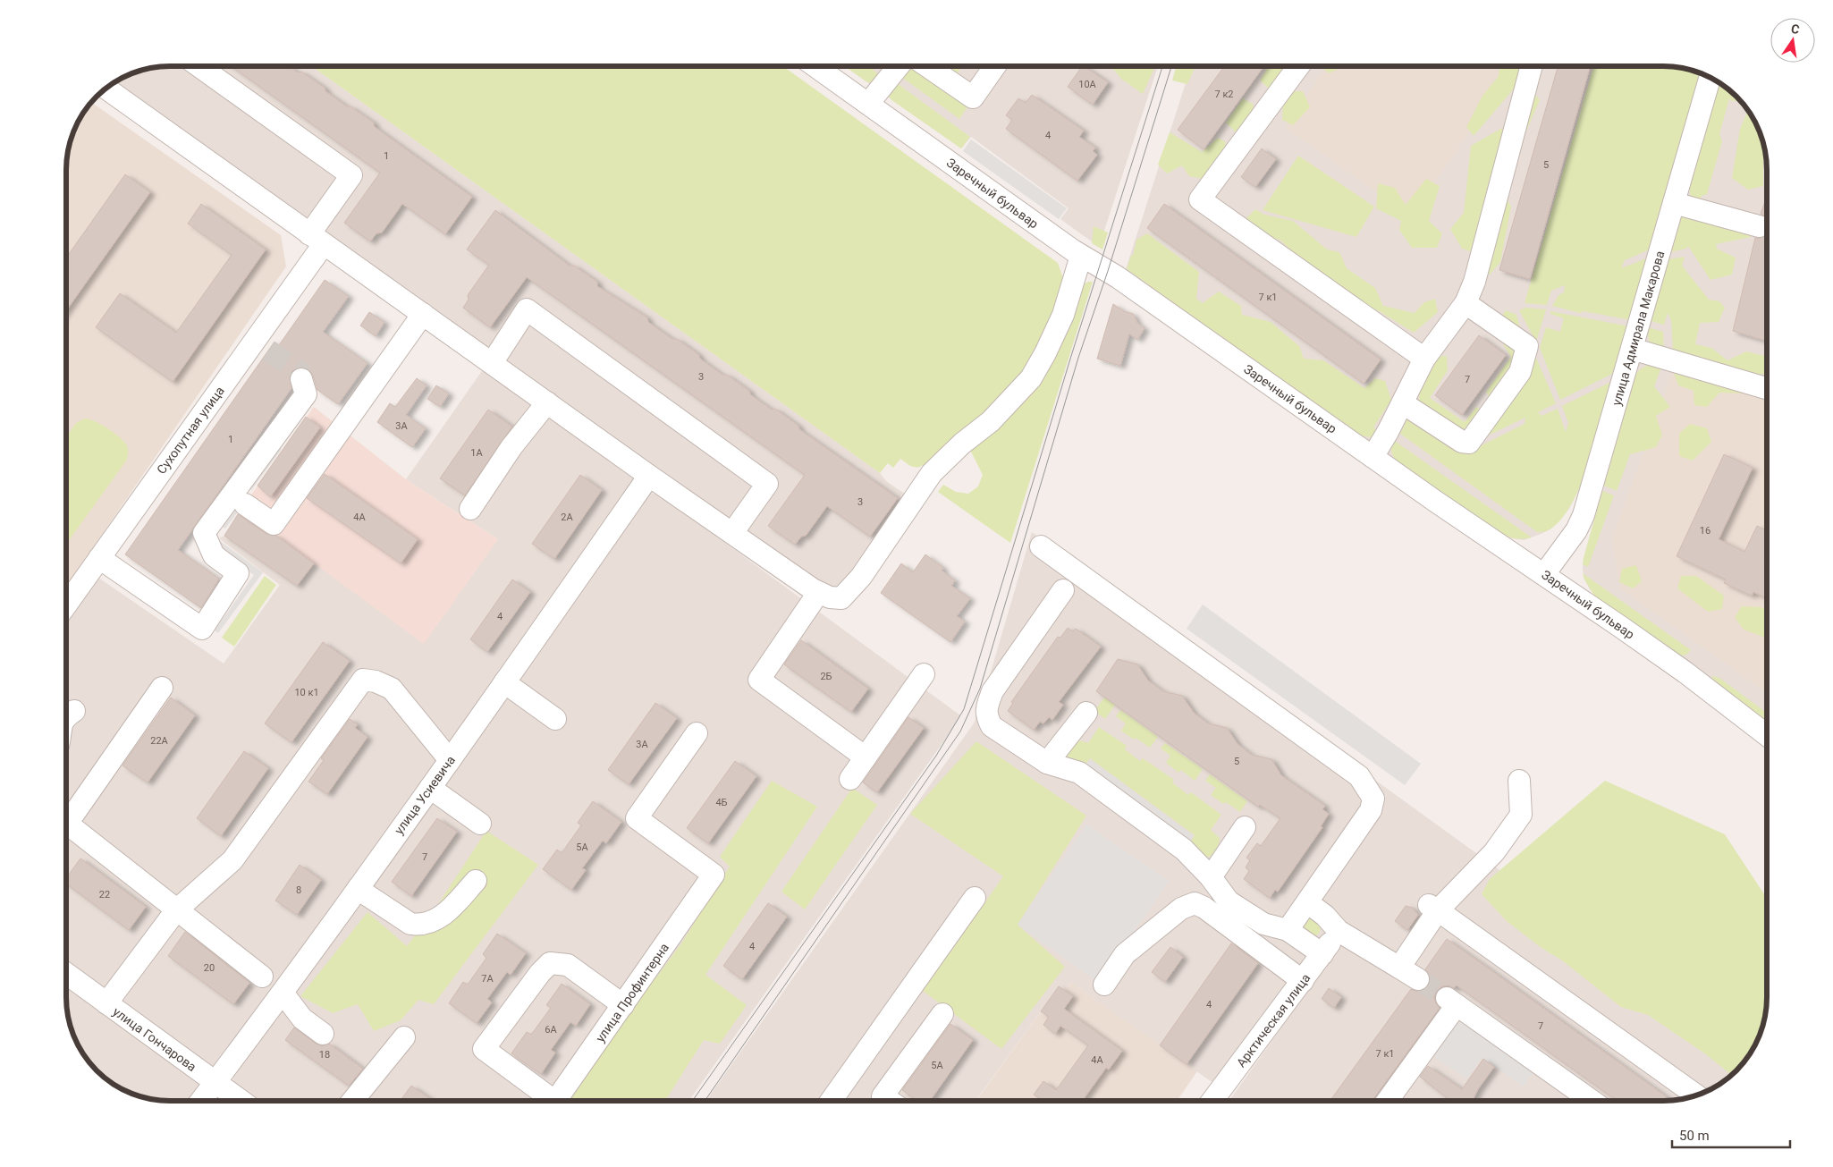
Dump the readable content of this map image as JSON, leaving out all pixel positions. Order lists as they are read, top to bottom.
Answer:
{
  "streets": {
    "street": [
      "Заречный бульвар",
      "улица Адмирала Макарова",
      "Сухопутная улица",
      "улица Усиевича",
      "улица Профинтерна",
      "Арктическая улица",
      "улица Гончарова"
    ]
  },
  "crossings": [
    ["Заречный бульвар", "улица Адмирала Макарова"],
    ["улица Усиевича", "улица Гончарова"]
  ],
  "house_numbers": [
    "10А",
    "7 к2",
    "4",
    "1",
    "5",
    "7 к1",
    "3",
    "7",
    "3А",
    "1",
    "1А",
    "3",
    "4А",
    "2А",
    "16",
    "4",
    "2Б",
    "10 к1",
    "22А",
    "3А",
    "5",
    "4Б",
    "5А",
    "7",
    "8",
    "22",
    "4",
    "20",
    "7А",
    "4",
    "7",
    "6А",
    "7 к1",
    "18",
    "4А",
    "5А"
  ],
  "scale_bar": "50 m",
  "north": "top"
}
